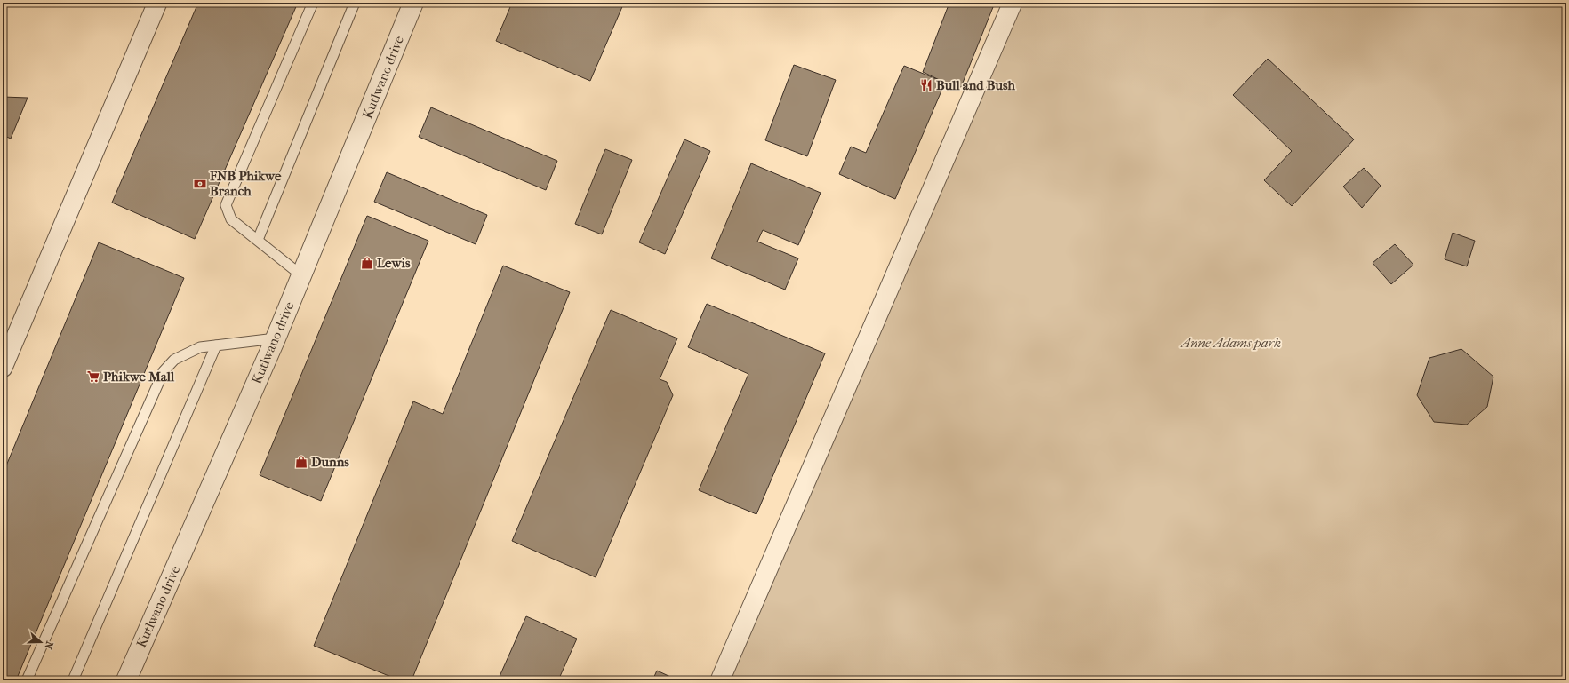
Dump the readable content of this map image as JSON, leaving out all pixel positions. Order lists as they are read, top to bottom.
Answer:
{
  "streets": {
    "street": ["Kutlwano drive"]
  },
  "parks": ["Anne Adams park"],
  "places": {
    "restaurant": ["Bull and Bush"],
    "bank": ["FNB Phikwe Branch"],
    "shop": ["Lewis", "Dunns"],
    "supermarket": ["Phikwe Mall"]
  },
  "north": "right"
}
